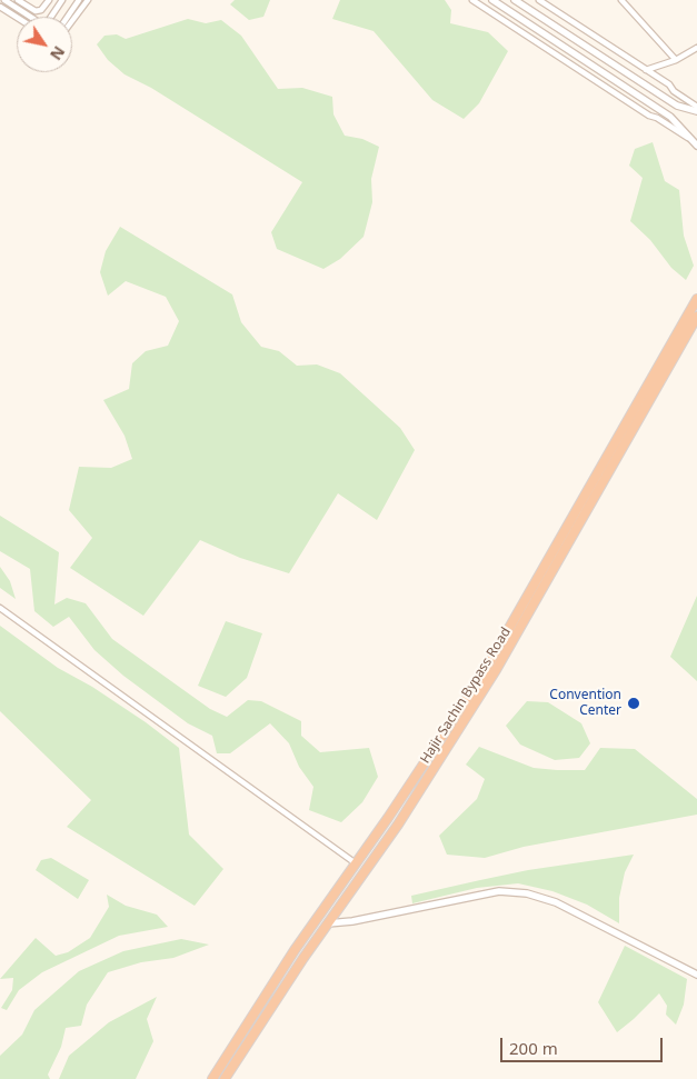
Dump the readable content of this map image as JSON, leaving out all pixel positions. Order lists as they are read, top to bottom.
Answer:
{
  "streets": {
    "highway": ["Hajir Sachin Bypass Road"]
  },
  "places": ["Convention Center"],
  "scale_bar": "200 m",
  "north": "bottom right"
}
